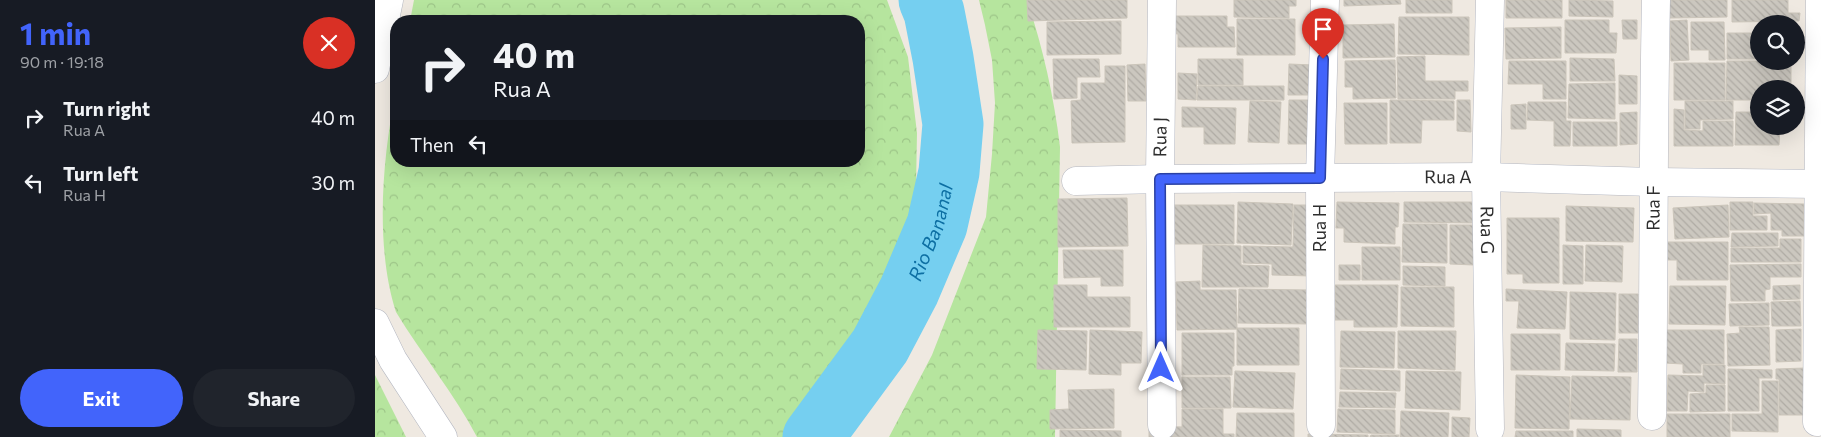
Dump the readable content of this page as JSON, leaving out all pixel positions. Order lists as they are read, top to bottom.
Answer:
{
  "streets": {
    "street": [
      "Rua J",
      "Rua A",
      "Rua F",
      "Rua H",
      "Rua G"
    ]
  },
  "crossings": [
    ["Rua J", "Rua A"],
    ["Rua A", "Rua F"],
    ["Rua A", "Rua H"],
    ["Rua A", "Rua G"]
  ],
  "water": ["Rio Bananal"],
  "page": {
    "heading": ["1 min", "90 m · 19:18"],
    "turn": ["40 m", "Rua A"],
    "list": [
      {
        "name": "Turn right",
        "note": "Rua A",
        "value": "40 m"
      },
      {
        "name": "Turn left",
        "note": "Rua H",
        "value": "30 m"
      }
    ],
    "then": "Then",
    "buttons": ["Exit", "Share"]
  }
}
